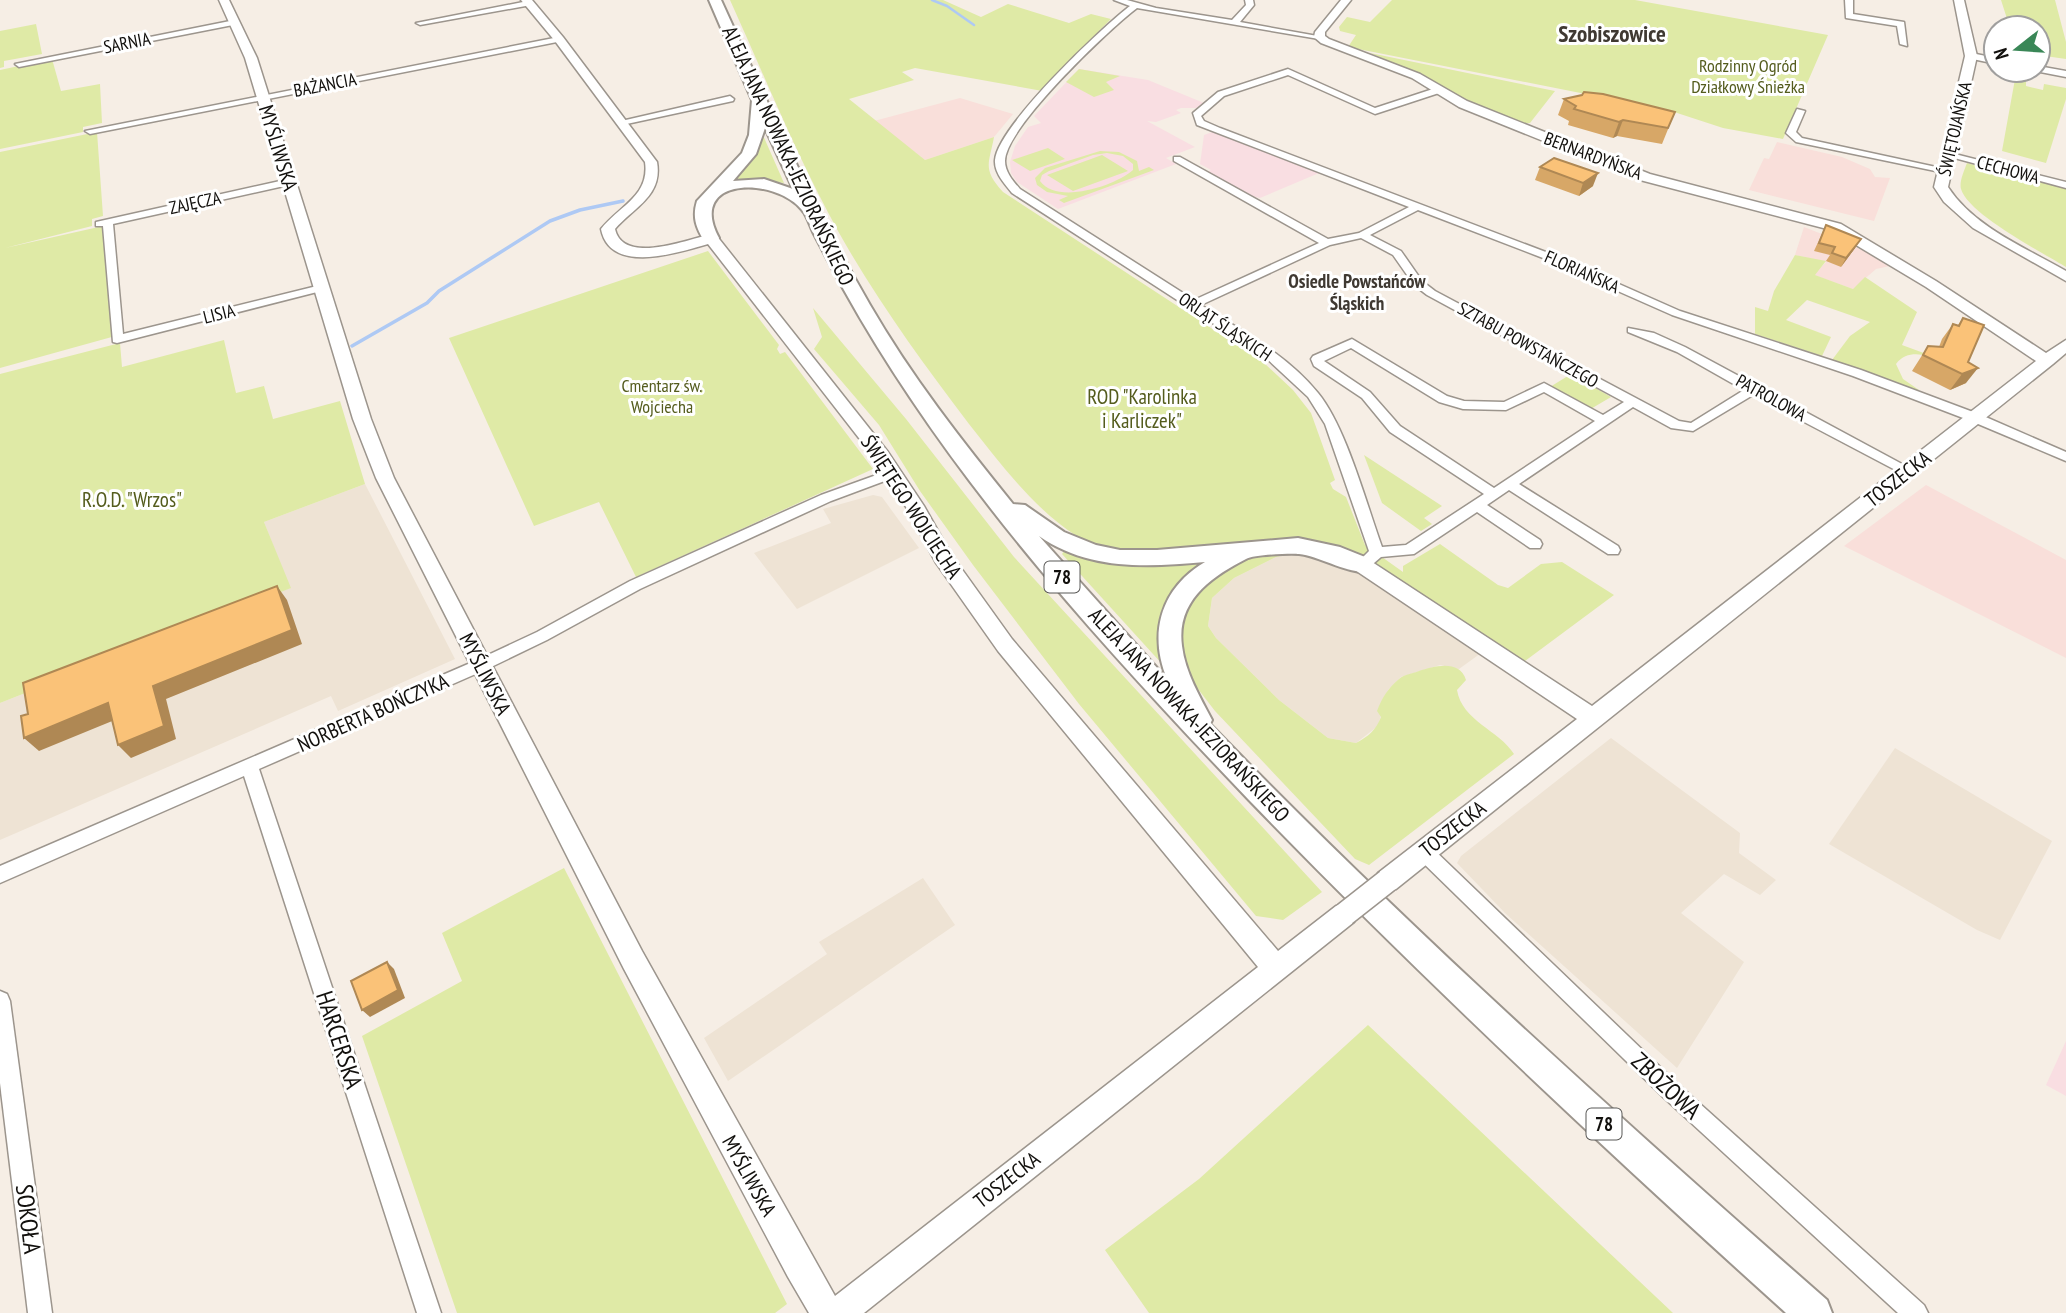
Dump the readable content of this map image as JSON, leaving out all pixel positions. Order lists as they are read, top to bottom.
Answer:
{
  "streets": {
    "main road": ["ALEJA JANA NOWAKA-JEZIORAŃSKIEGO", "78"],
    "street": [
      "SARNIA",
      "BAŻANCIA",
      "ŚWIĘTOJAŃSKA",
      "MYŚLIWSKA",
      "BERNARDYŃSKA",
      "CECHOWA",
      "ZAJĘCZA",
      "FLORIAŃSKA",
      "LISIA",
      "ORLĄT ŚLĄSKICH",
      "SZTABU POWSTAŃCZEGO",
      "PATROLOWA",
      "TOSZECKA",
      "ŚWIĘTEGO WOJCIECHA",
      "NORBERTA BOŃCZYKA",
      "HARCERSKA",
      "ZBOŻOWA",
      "SOKOŁA"
    ]
  },
  "crossings": [
    ["SARNIA", "MYŚLIWSKA"],
    ["BAŻANCIA", "MYŚLIWSKA"],
    ["ŚWIĘTOJAŃSKA", "CECHOWA"],
    ["MYŚLIWSKA", "ZAJĘCZA"],
    ["MYŚLIWSKA", "LISIA"],
    ["MYŚLIWSKA", "NORBERTA BOŃCZYKA"],
    ["BERNARDYŃSKA", "FLORIAŃSKA"],
    ["BERNARDYŃSKA", "ORLĄT ŚLĄSKICH"],
    ["BERNARDYŃSKA", "TOSZECKA"],
    ["ZAJĘCZA", "LISIA"],
    ["FLORIAŃSKA", "TOSZECKA"],
    ["ORLĄT ŚLĄSKICH", "SZTABU POWSTAŃCZEGO"],
    ["SZTABU POWSTAŃCZEGO", "PATROLOWA"],
    ["PATROLOWA", "TOSZECKA"],
    ["TOSZECKA", "ŚWIĘTEGO WOJCIECHA"],
    ["TOSZECKA", "ZBOŻOWA"],
    ["ŚWIĘTEGO WOJCIECHA", "NORBERTA BOŃCZYKA"],
    ["NORBERTA BOŃCZYKA", "HARCERSKA"]
  ],
  "districts": ["Szobiszowice", "Osiedle Powstańców Śląskich"],
  "parks": [
    "Rodzinny Ogród Działkowy Śnieżka",
    "Cmentarz św. Wojciecha",
    "ROD \"Karolinka i Karliczek\"",
    "R.O.D. \"Wrzos\""
  ],
  "north": "left"
}
